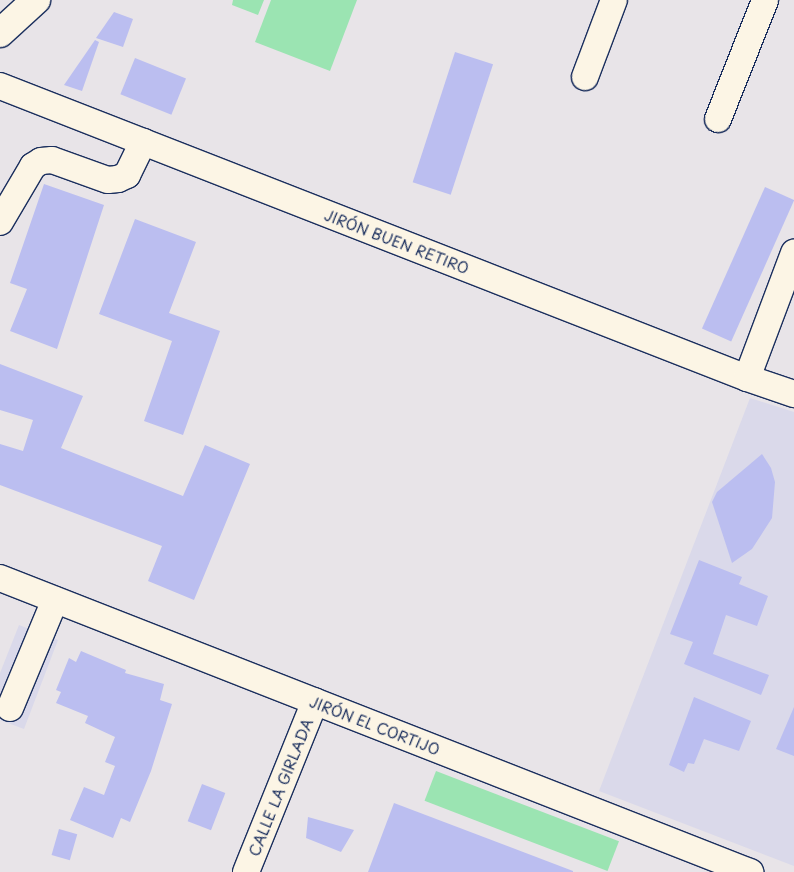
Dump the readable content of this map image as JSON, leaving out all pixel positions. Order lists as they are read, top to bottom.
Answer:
{
  "streets": {
    "street": ["JIRÓN BUEN RETIRO", "JIRÓN EL CORTIJO", "CALLE LA GIRLADA"]
  },
  "crossings": [
    ["JIRÓN EL CORTIJO", "CALLE LA GIRLADA"]
  ]
}
